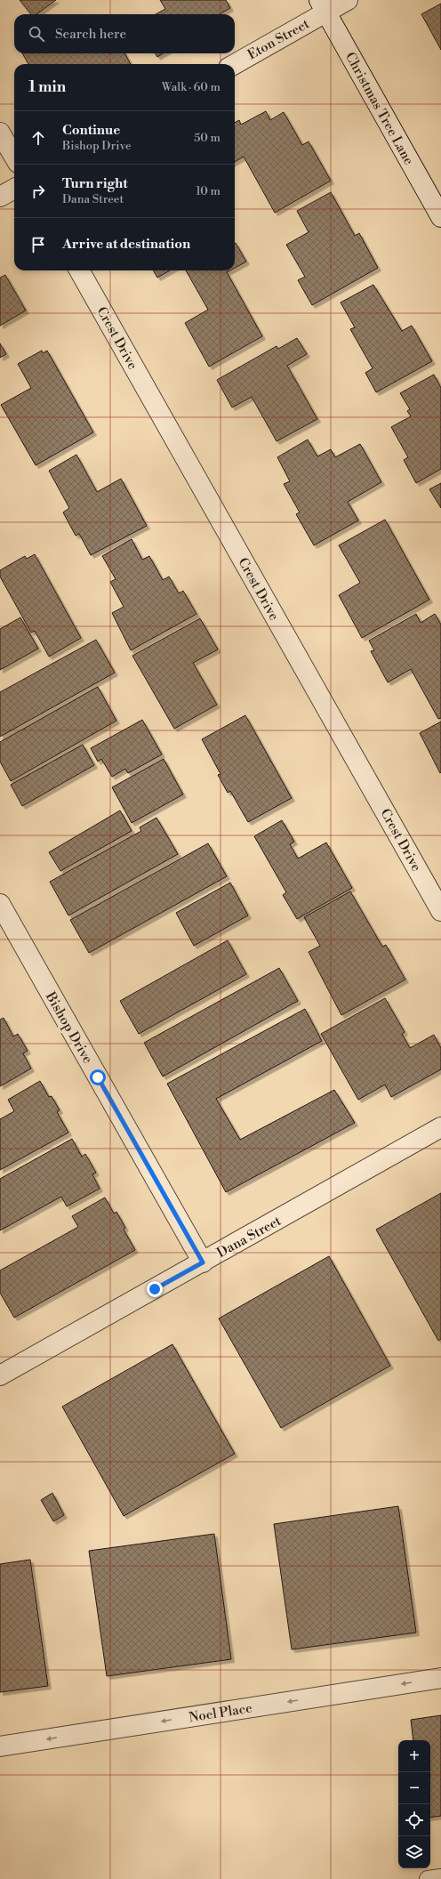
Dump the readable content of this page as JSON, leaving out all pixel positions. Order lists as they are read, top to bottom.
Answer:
{
  "streets": {
    "street": [
      "Eton Street",
      "Christmas Tree Lane",
      "Crest Drive",
      "Bishop Drive",
      "Dana Street",
      "Noel Place"
    ]
  },
  "crossings": [
    ["Eton Street", "Christmas Tree Lane"],
    ["Bishop Drive", "Dana Street"]
  ],
  "one_way": ["Noel Place"],
  "page": {
    "search": "Search here",
    "heading": ["1 min", "Walk · 60 m"],
    "list": [
      ["Continue", "Bishop Drive", "50 m"],
      ["Turn right", "Dana Street", "10 m"],
      "Arrive at destination"
    ],
    "map_buttons": ["+", "−"]
  }
}
